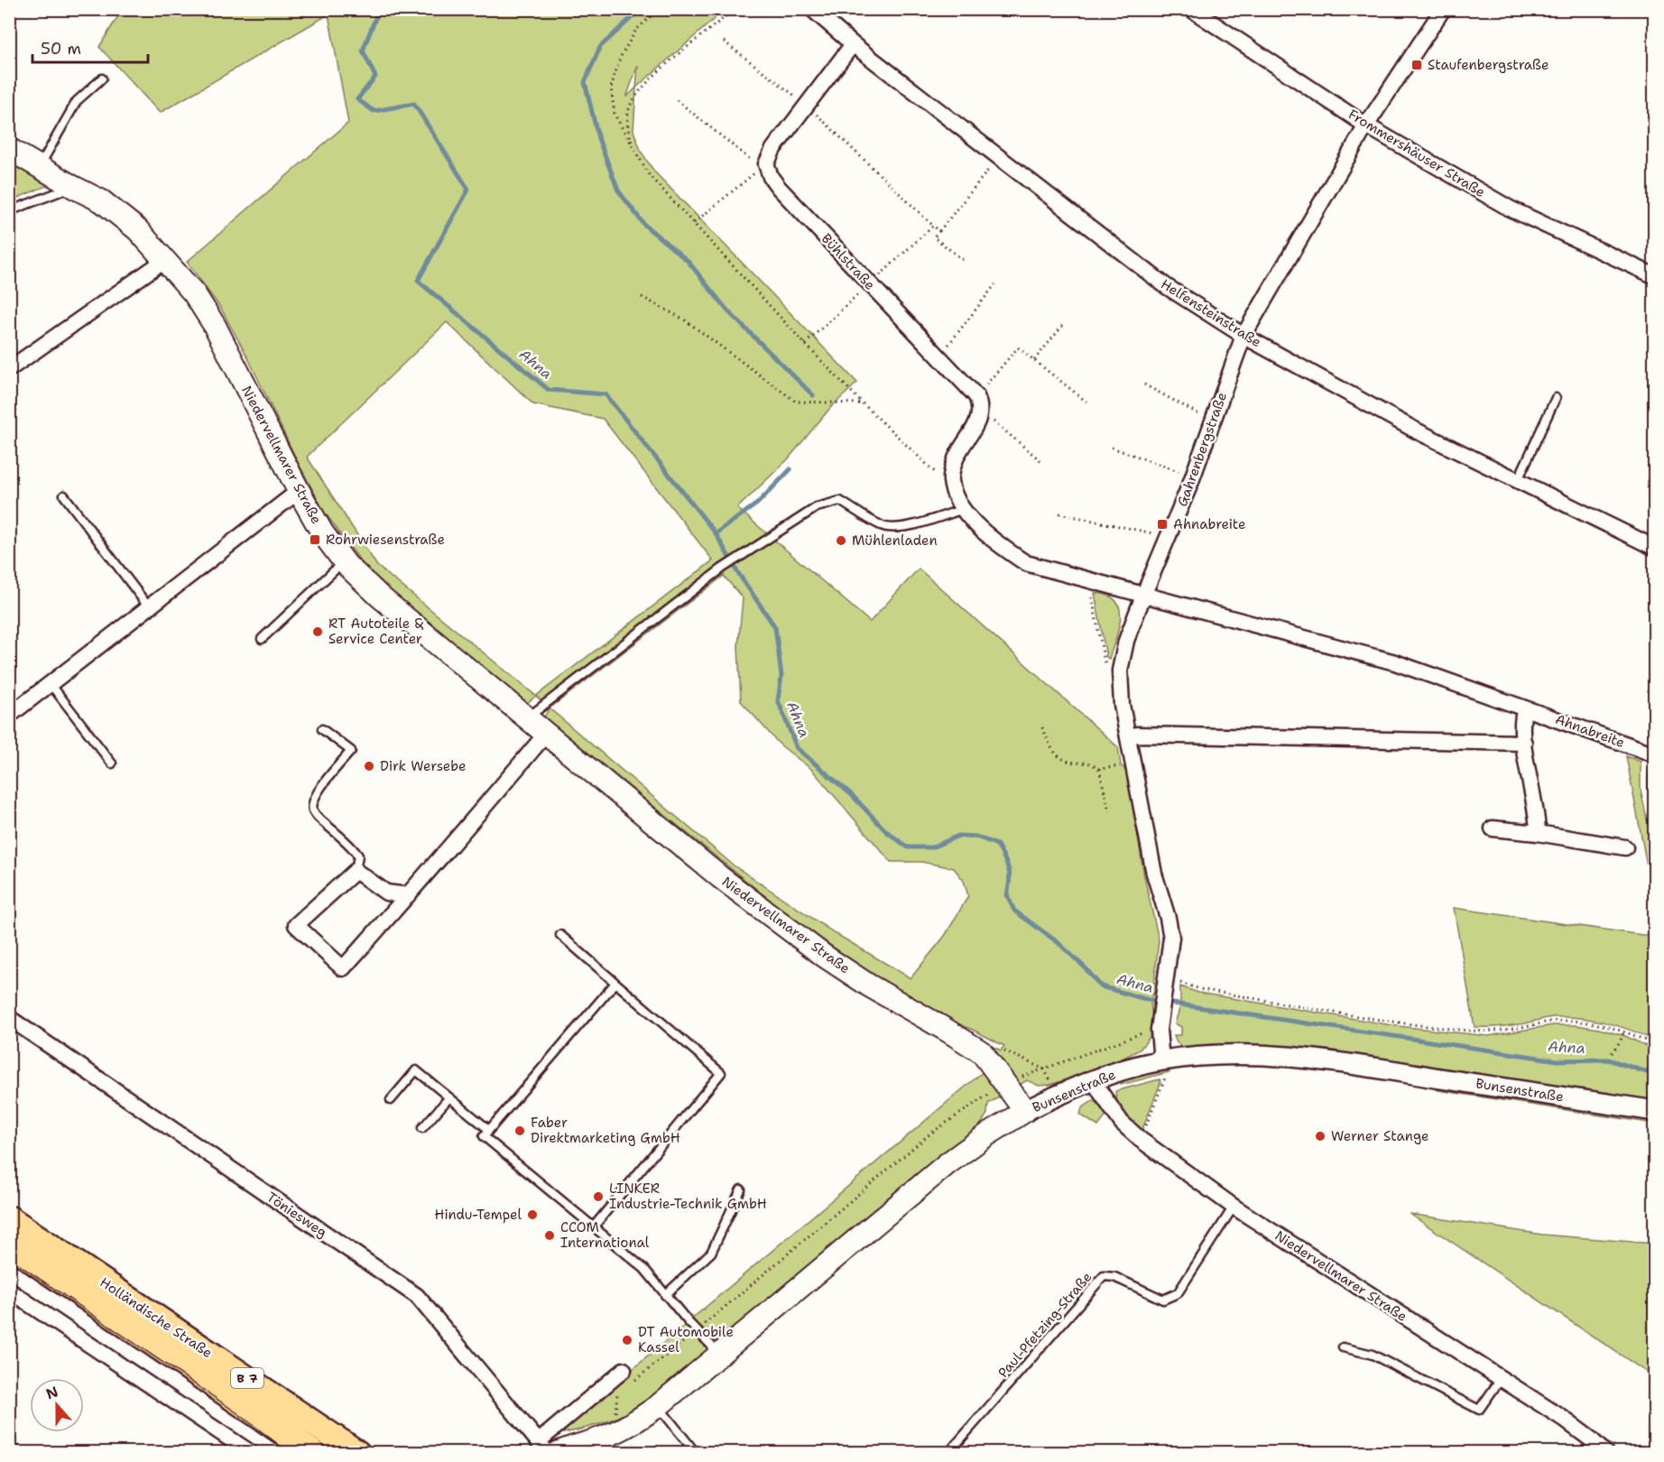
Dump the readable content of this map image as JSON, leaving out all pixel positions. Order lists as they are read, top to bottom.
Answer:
{
  "streets": {
    "main road": [
      "Niedervellmarer Straße",
      "Bunsenstraße",
      "Holländische Straße",
      "B 7"
    ],
    "street": [
      "Frommershäuser Straße",
      "Bühlstraße",
      "Helfensteinstraße",
      "Gahrenbergstraße",
      "Ahnabreite",
      "Töniesweg"
    ],
    "lane": ["Paul-Pfetzing-Straße"]
  },
  "crossings": [
    ["Frommershäuser Straße", "Gahrenbergstraße"],
    ["Helfensteinstraße", "Gahrenbergstraße"],
    ["Gahrenbergstraße", "Ahnabreite"],
    ["Gahrenbergstraße", "Bunsenstraße"],
    ["Niedervellmarer Straße", "Bunsenstraße"],
    ["Niedervellmarer Straße", "Paul-Pfetzing-Straße"]
  ],
  "water": ["Ahna"],
  "places": {
    "transit": ["Staufenbergstraße", "Ahnabreite", "Rohrwiesenstraße"],
    "other": [
      "Mühlenladen",
      "RT Autoteile & Service Center",
      "Dirk Wersebe",
      "Faber Direktmarketing GmbH",
      "Werner Stange",
      "LINKER Industrie-Technik GmbH",
      "Hindu-Tempel",
      "CCOM International",
      "DT Automobile Kassel"
    ]
  },
  "scale_bar": "50 m",
  "north": "top"
}
